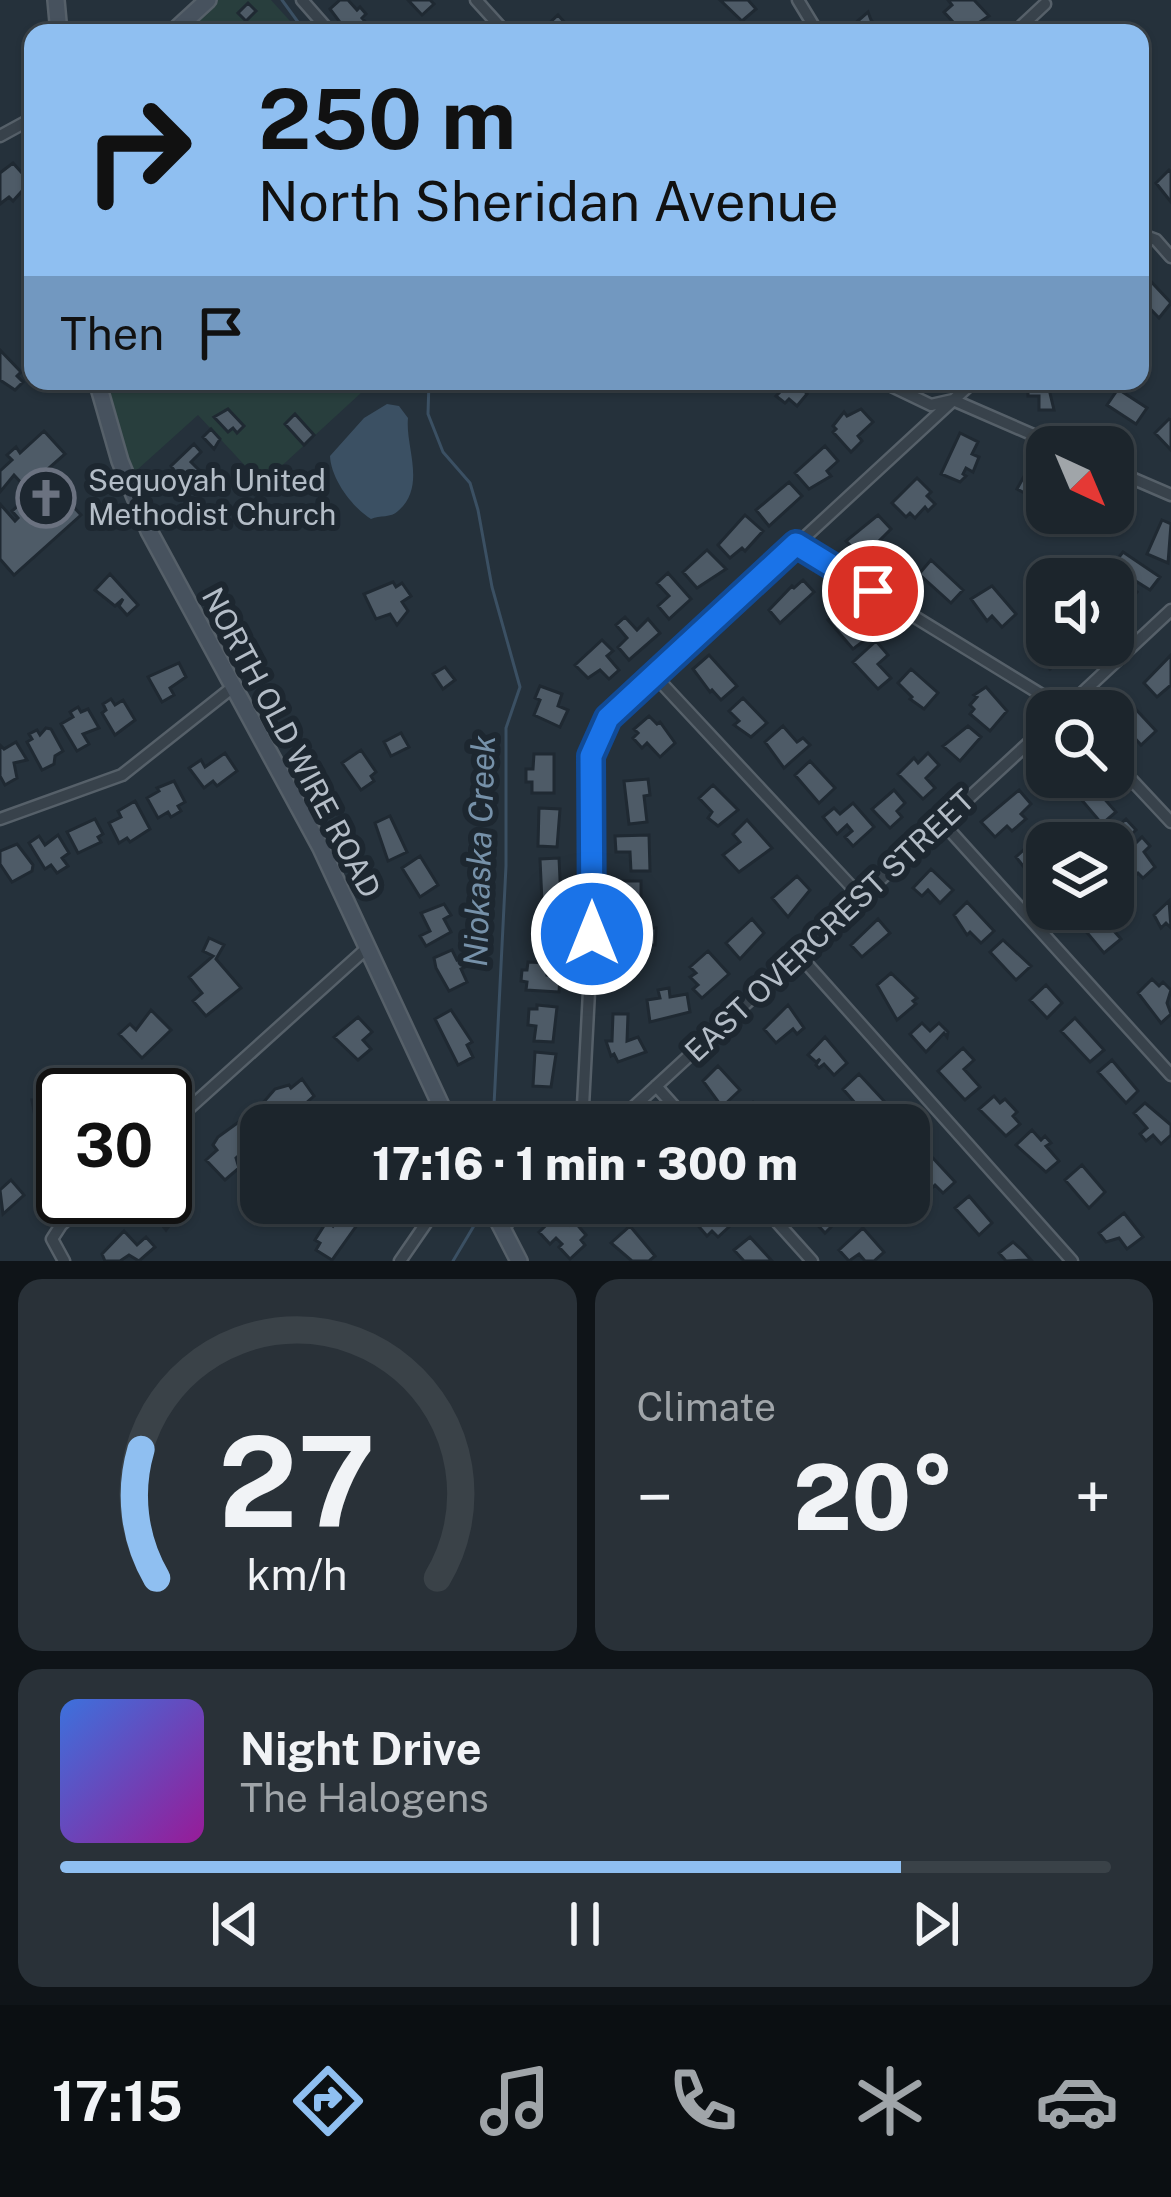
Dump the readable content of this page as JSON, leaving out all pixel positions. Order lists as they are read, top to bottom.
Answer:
{
  "streets": {
    "street": ["NORTH OLD WIRE ROAD", "EAST OVERCREST STREET"]
  },
  "water": ["Niokaska Creek"],
  "places": {
    "church": ["Sequoyah United Methodist Church"]
  },
  "north": "bottom right",
  "page": {
    "turn": ["250 m", "North Sheridan Avenue"],
    "then": "Then",
    "limit": "30",
    "trip": "17:16 · 1 min · 300 m",
    "tile": "Climate",
    "heat": ["−", "20°", "+"],
    "song": ["Night Drive", "The Halogens"],
    "tabs": "17:15",
    "gauge": ["27", "km/h"]
  }
}
